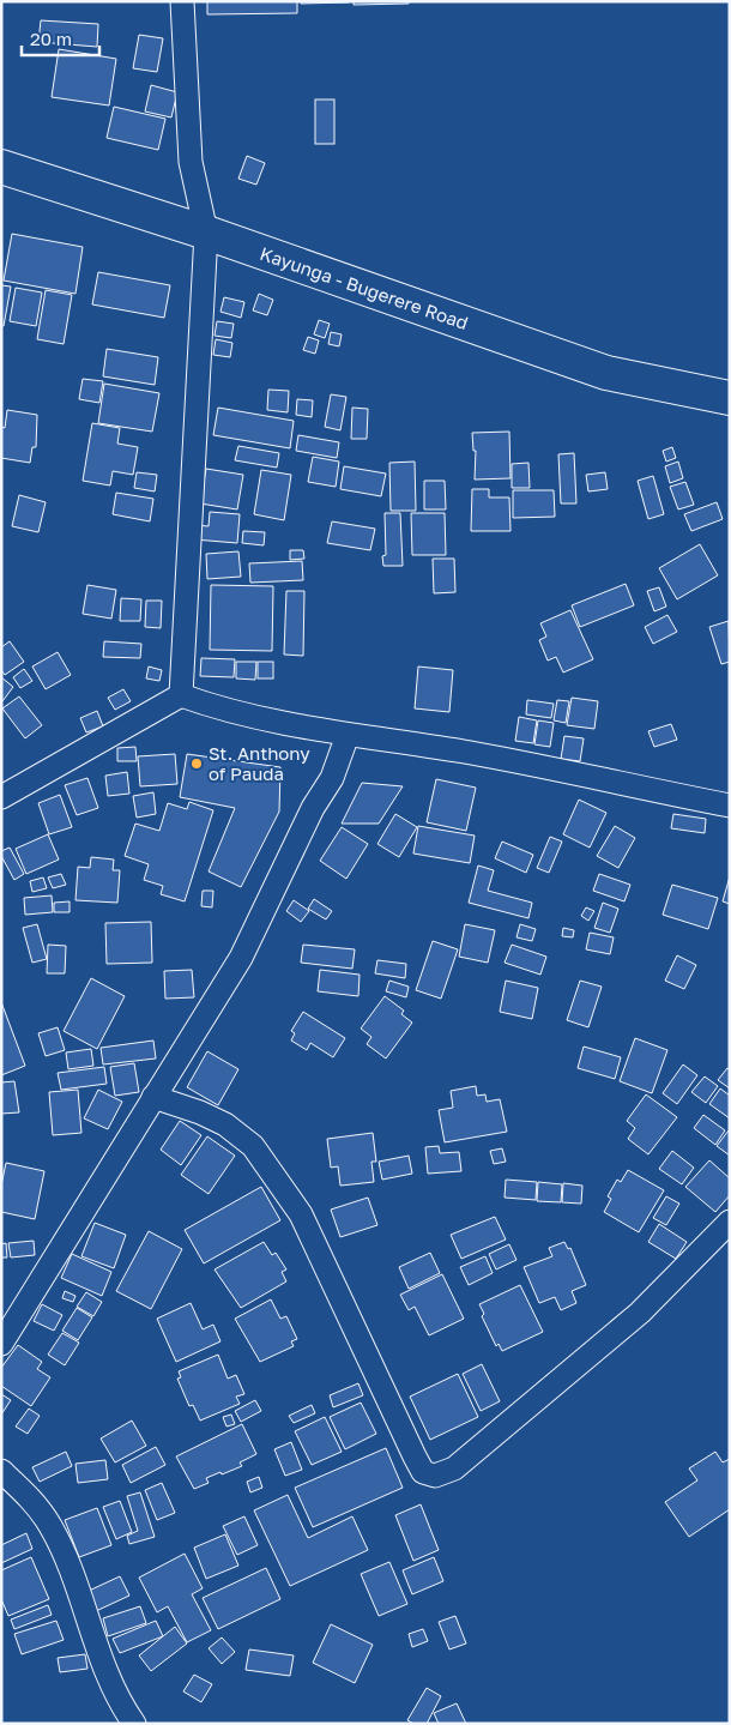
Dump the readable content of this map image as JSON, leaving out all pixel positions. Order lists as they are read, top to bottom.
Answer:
{
  "streets": {
    "main road": ["Kayunga - Bugerere Road"]
  },
  "places": ["St. Anthony of Pauda"],
  "scale_bar": "20 m"
}
